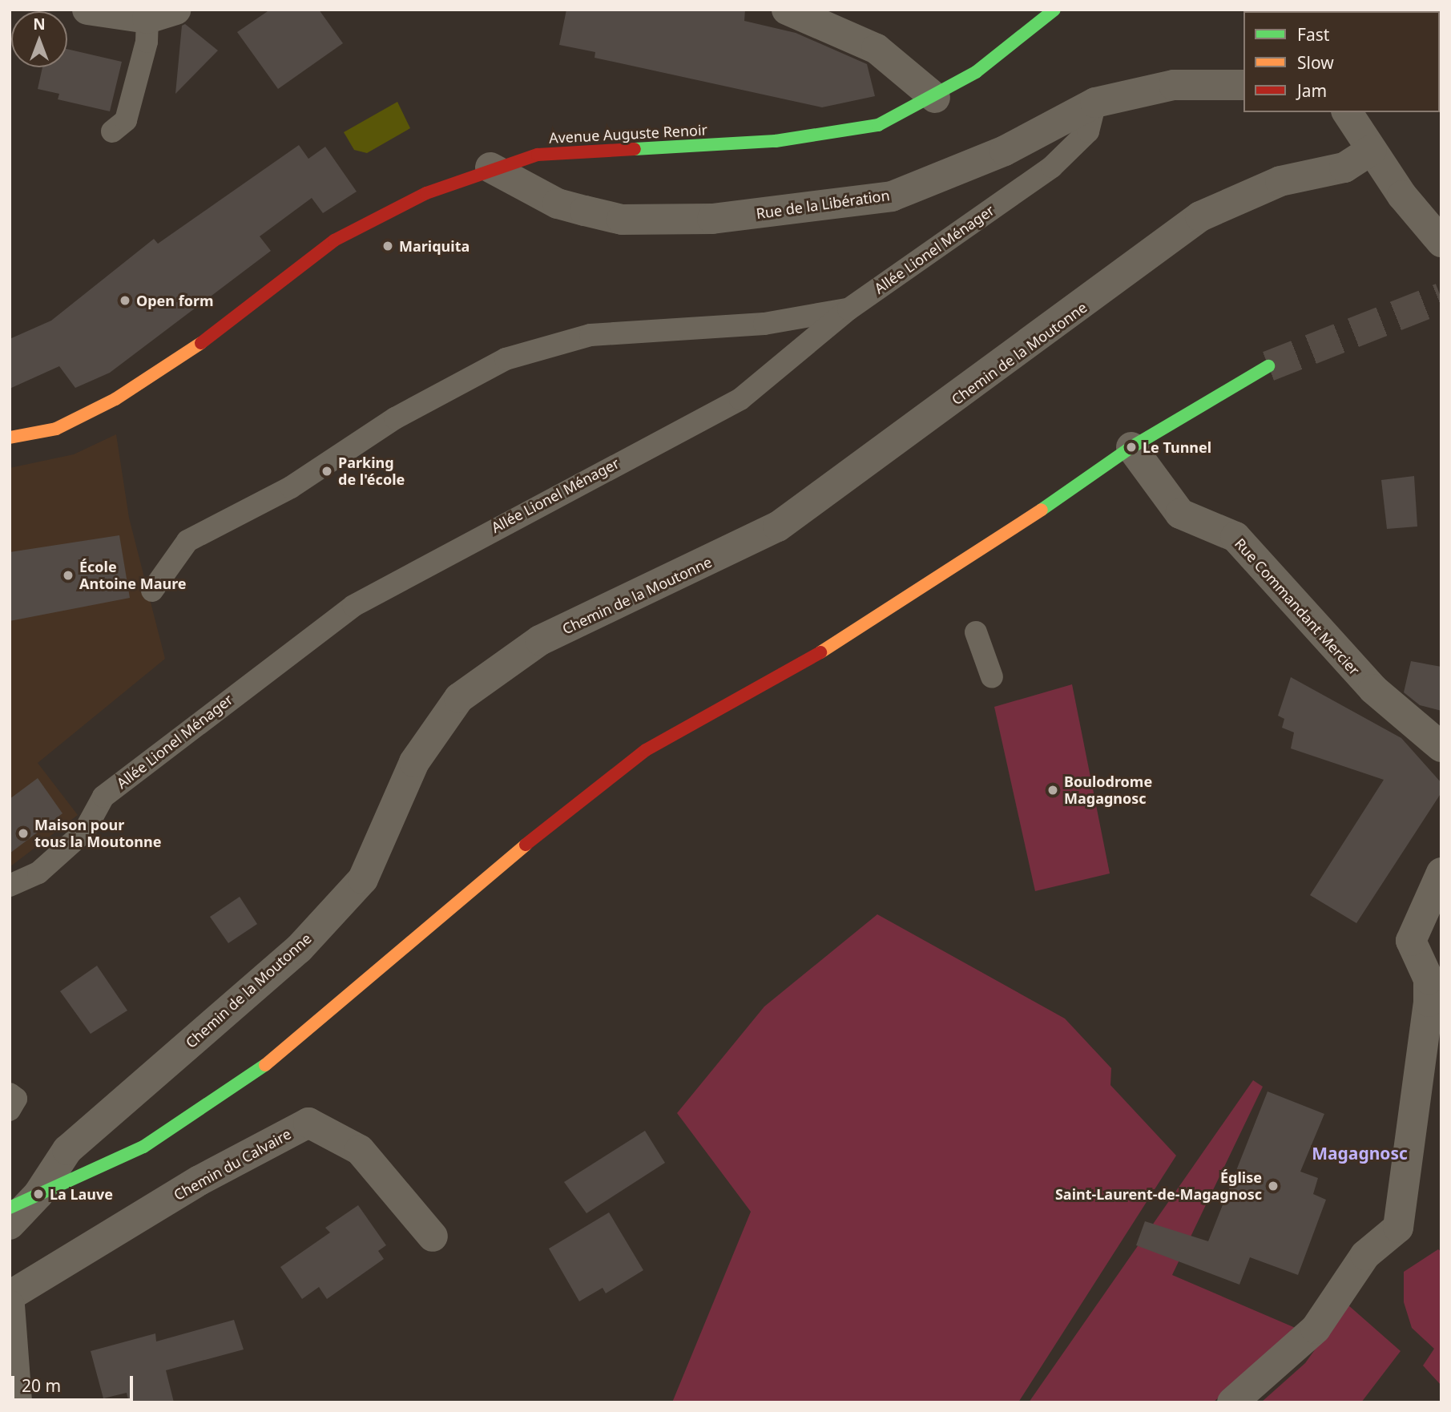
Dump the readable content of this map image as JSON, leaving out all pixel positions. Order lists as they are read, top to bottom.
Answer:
{
  "streets": {
    "main road": ["Avenue Auguste Renoir"],
    "street": [
      "Rue de la Libération",
      "Chemin de la Moutonne",
      "Rue Commandant Mercier",
      "Chemin du Calvaire"
    ],
    "lane": ["Allée Lionel Ménager"]
  },
  "crossings": [
    ["Avenue Auguste Renoir", "Rue de la Libération"],
    ["Rue de la Libération", "Allée Lionel Ménager"]
  ],
  "districts": ["Magagnosc"],
  "places": [
    "Mariquita",
    "Open form",
    "Le Tunnel",
    "Parking de l'école",
    "École Antoine Maure",
    "Boulodrome Magagnosc",
    "Maison pour tous la Moutonne",
    "Église Saint-Laurent-de-Magagnosc",
    "La Lauve"
  ],
  "legend": ["Fast", "Slow", "Jam"],
  "scale_bar": "20 m",
  "north": "top"
}
